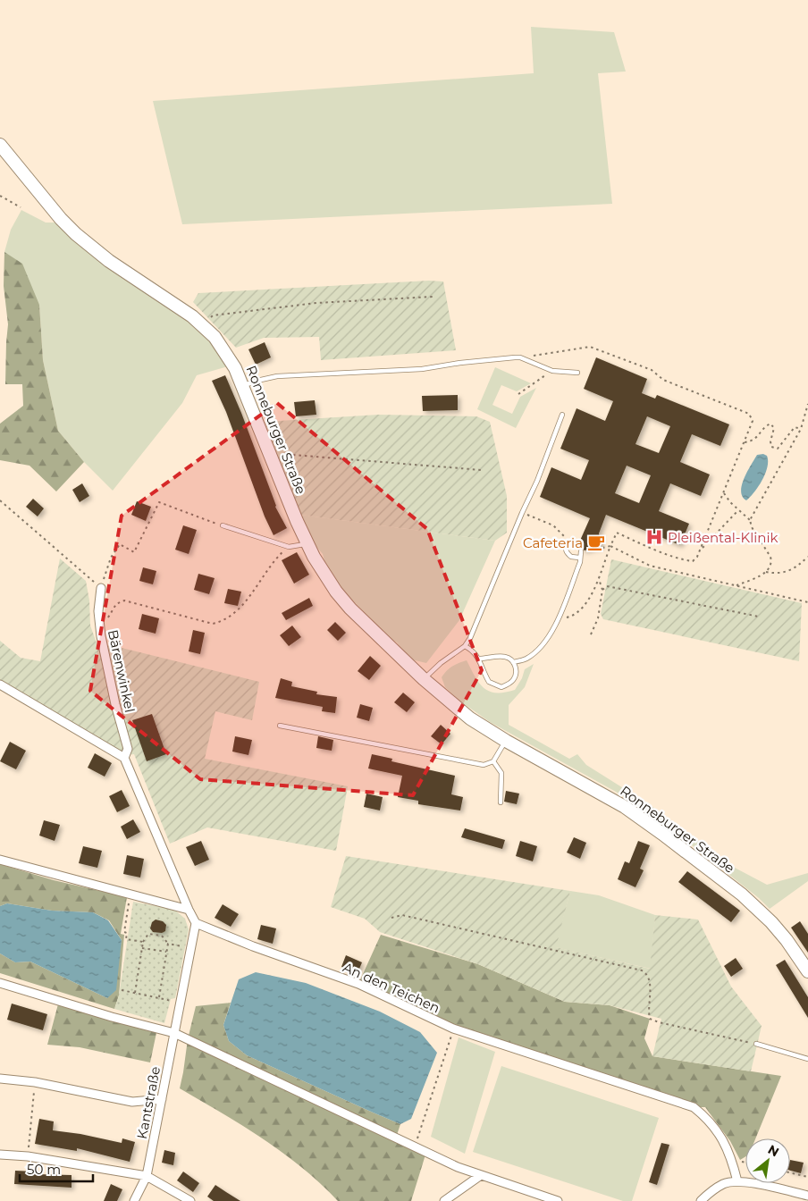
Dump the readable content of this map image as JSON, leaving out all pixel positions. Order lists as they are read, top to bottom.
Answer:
{
  "streets": {
    "main road": ["Ronneburger Straße"],
    "street": ["Bärenwinkel", "An den Teichen", "Kantstraße"]
  },
  "crossings": [
    ["An den Teichen", "Kantstraße"]
  ],
  "places": {
    "hospital": ["Pleißental-Klinik"],
    "cafe": ["Cafeteria"]
  },
  "scale_bar": "50 m",
  "north": "top right"
}
